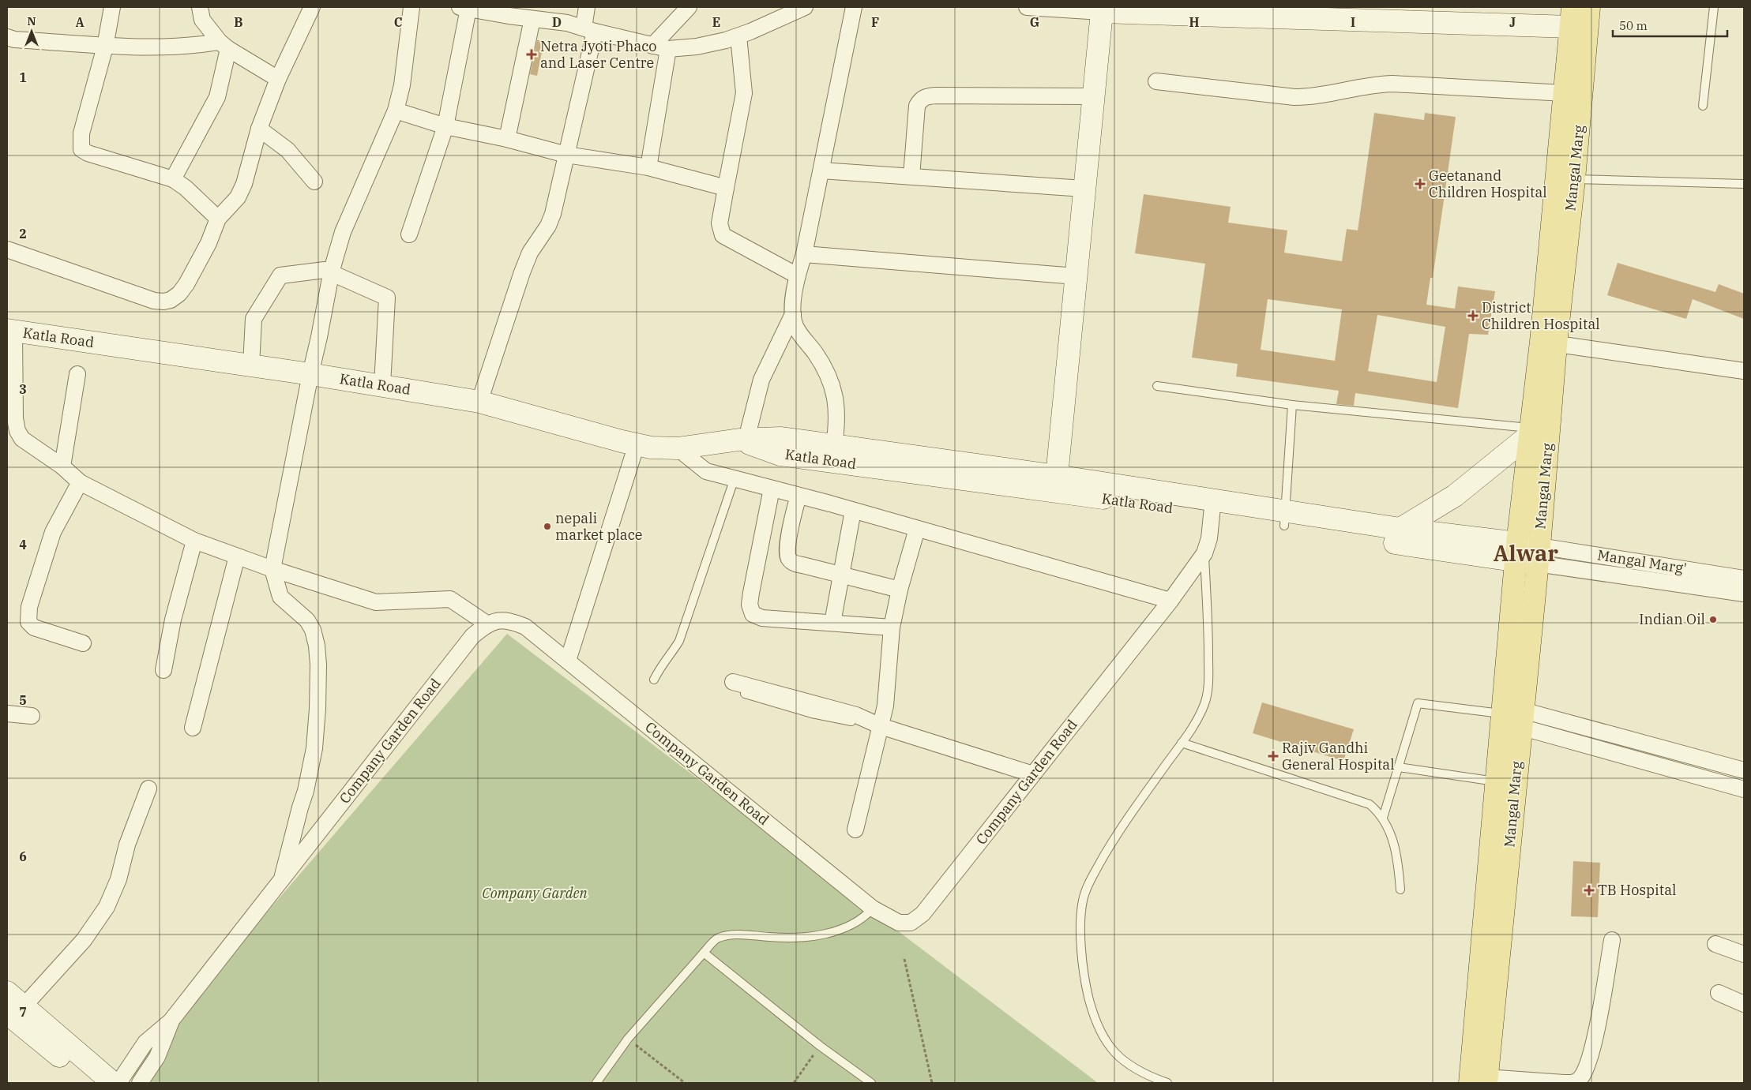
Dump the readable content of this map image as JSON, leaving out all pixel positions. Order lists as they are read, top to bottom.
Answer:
{
  "streets": {
    "main road": ["Mangal Marg"],
    "street": ["Katla Road", "Mangal Marg'", "Company Garden Road"]
  },
  "crossings": [
    ["Mangal Marg", "Katla Road"],
    ["Mangal Marg", "Mangal Marg'"],
    ["Katla Road", "Mangal Marg'"],
    ["Katla Road", "Company Garden Road"]
  ],
  "districts": ["Alwar"],
  "parks": ["Company Garden"],
  "places": {
    "health": [
      "Netra Jyoti Phaco and Laser Centre",
      "Geetanand Children Hospital",
      "District Children Hospital",
      "Rajiv Gandhi General Hospital",
      "TB Hospital"
    ],
    "other": ["nepali market place", "Indian Oil"]
  },
  "scale_bar": "50 m",
  "north": "top",
  "grid": {
    "columns": [
      "A",
      "B",
      "C",
      "D",
      "E",
      "F",
      "G",
      "H",
      "I",
      "J"
    ],
    "rows": [
      "1",
      "2",
      "3",
      "4",
      "5",
      "6",
      "7"
    ]
  }
}
